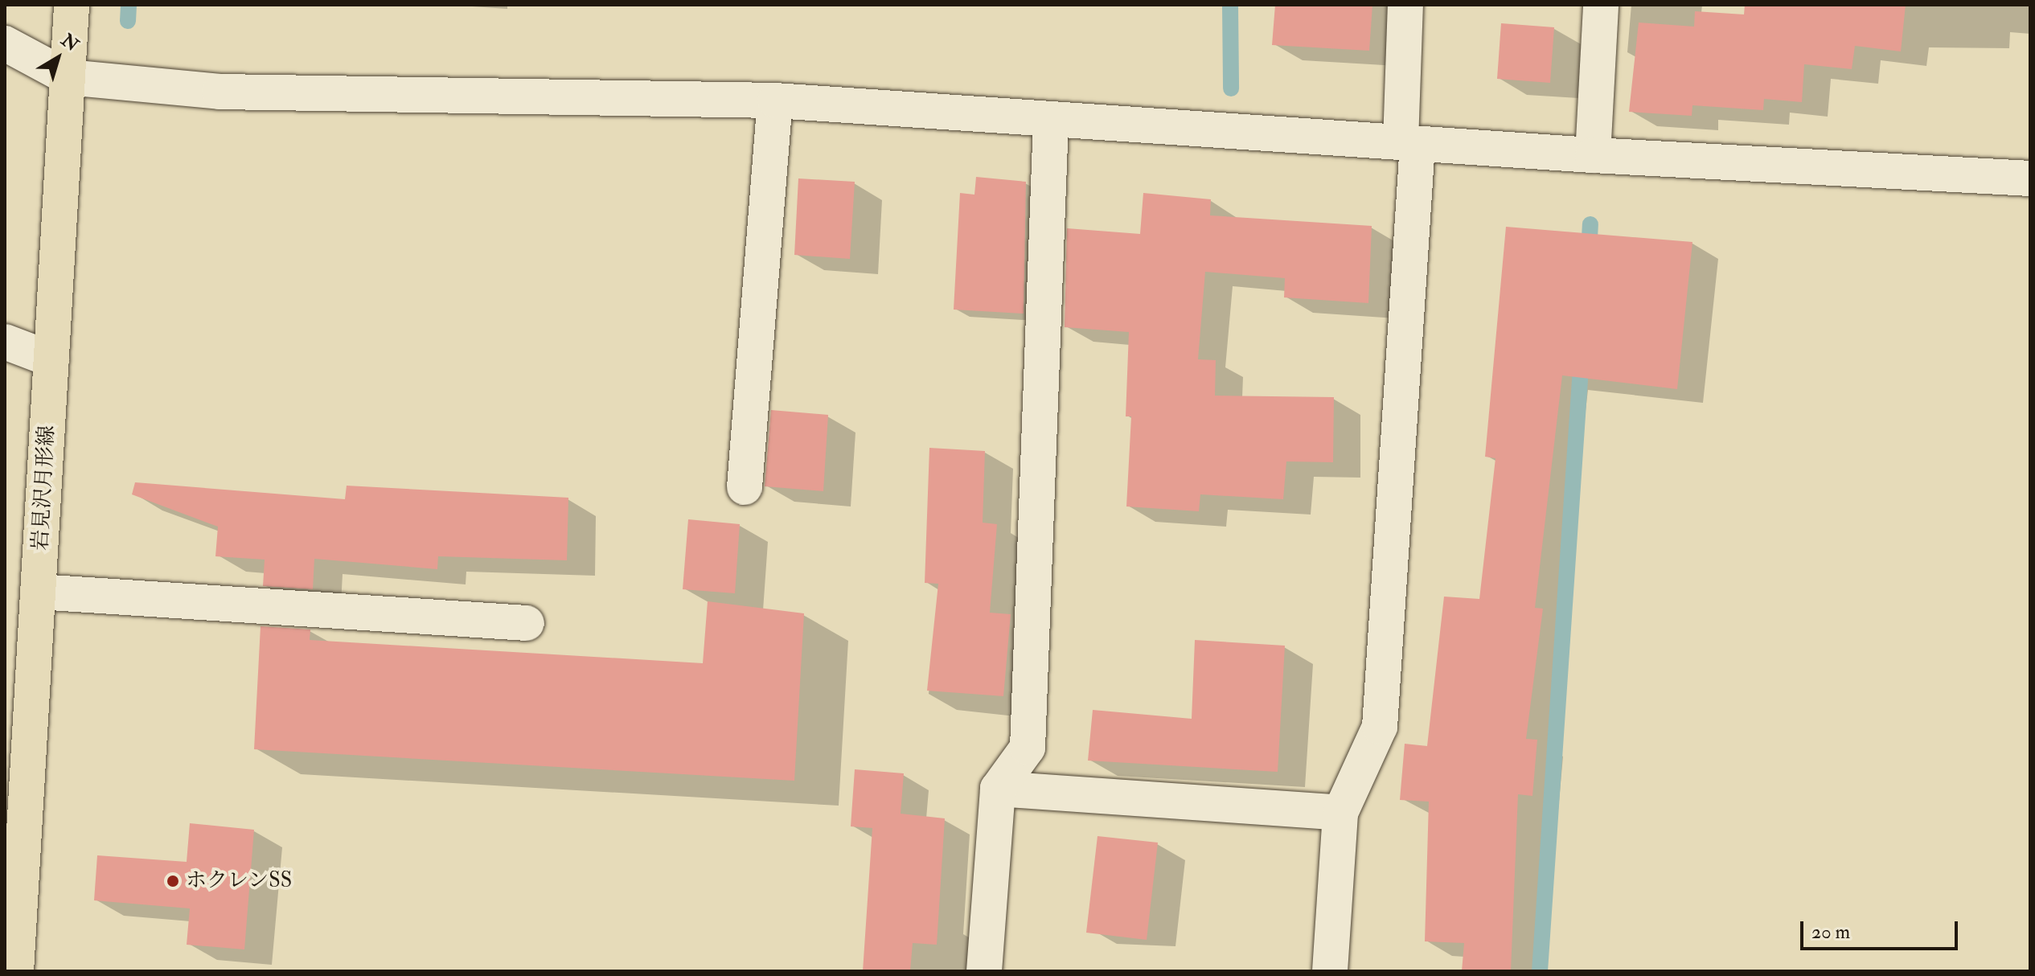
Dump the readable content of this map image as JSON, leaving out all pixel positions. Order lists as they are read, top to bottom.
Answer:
{
  "streets": {
    "main road": ["岩見沢月形線"]
  },
  "places": ["ホクレンSS"],
  "scale_bar": "20 m",
  "north": "top right"
}
